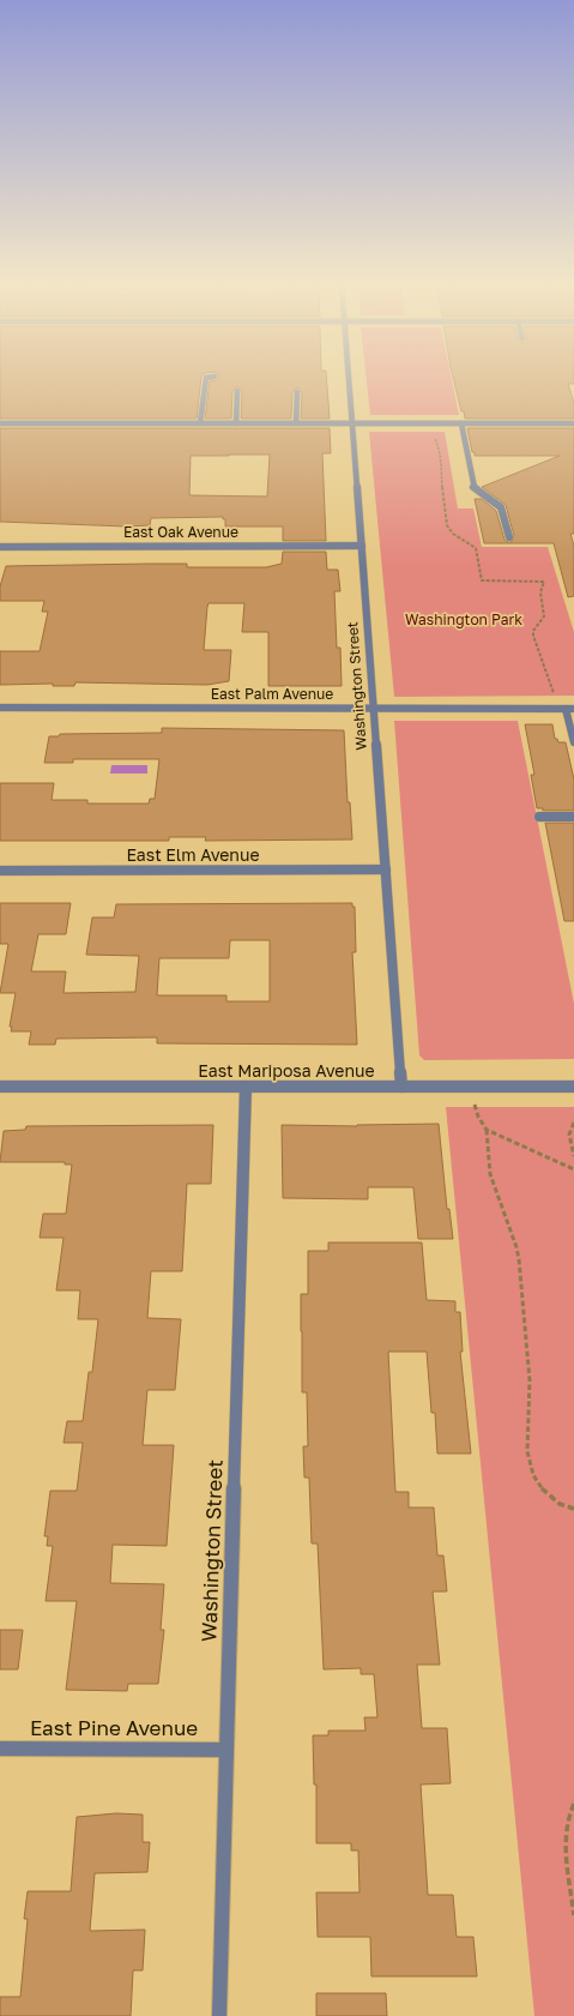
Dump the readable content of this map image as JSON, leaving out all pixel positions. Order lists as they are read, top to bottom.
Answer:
{
  "streets": {
    "street": [
      "East Oak Avenue",
      "Washington Street",
      "East Palm Avenue",
      "East Elm Avenue",
      "East Mariposa Avenue",
      "East Pine Avenue"
    ]
  },
  "crossings": [
    ["East Oak Avenue", "Washington Street"],
    ["Washington Street", "East Palm Avenue"],
    ["Washington Street", "East Elm Avenue"],
    ["Washington Street", "East Mariposa Avenue"],
    ["Washington Street", "East Pine Avenue"]
  ],
  "parks": ["Washington Park"]
}
